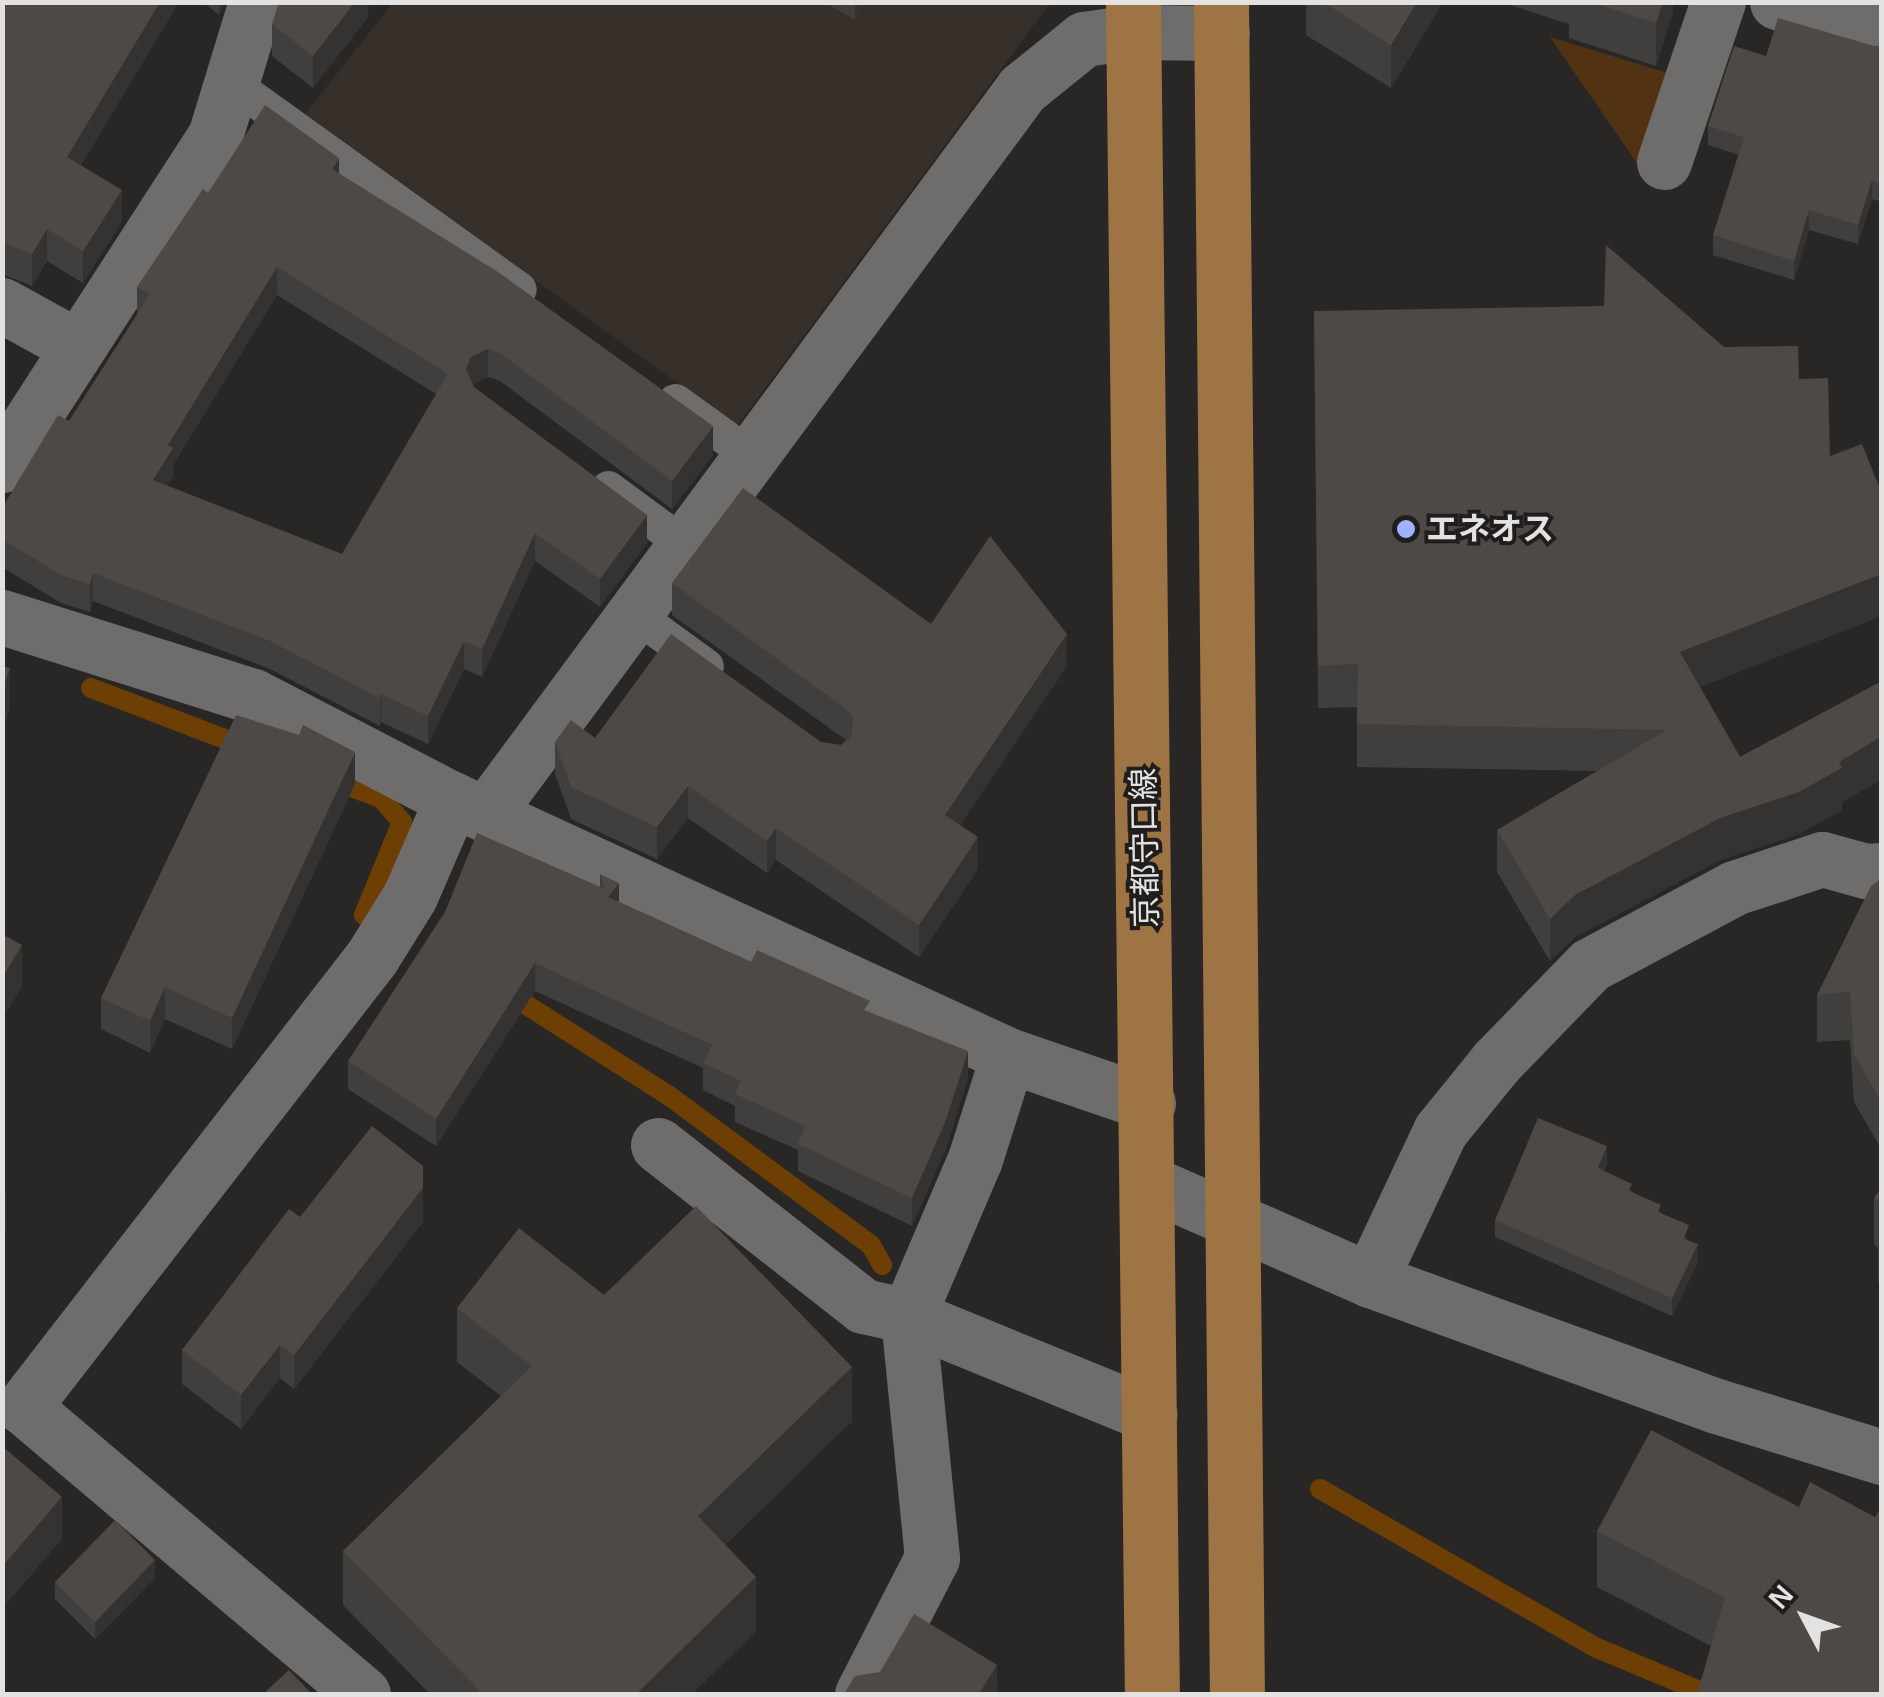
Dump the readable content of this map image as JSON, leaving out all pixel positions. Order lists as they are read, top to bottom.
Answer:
{
  "streets": {
    "main road": ["京都守口線"]
  },
  "places": ["エネオス"],
  "north": "top left"
}
